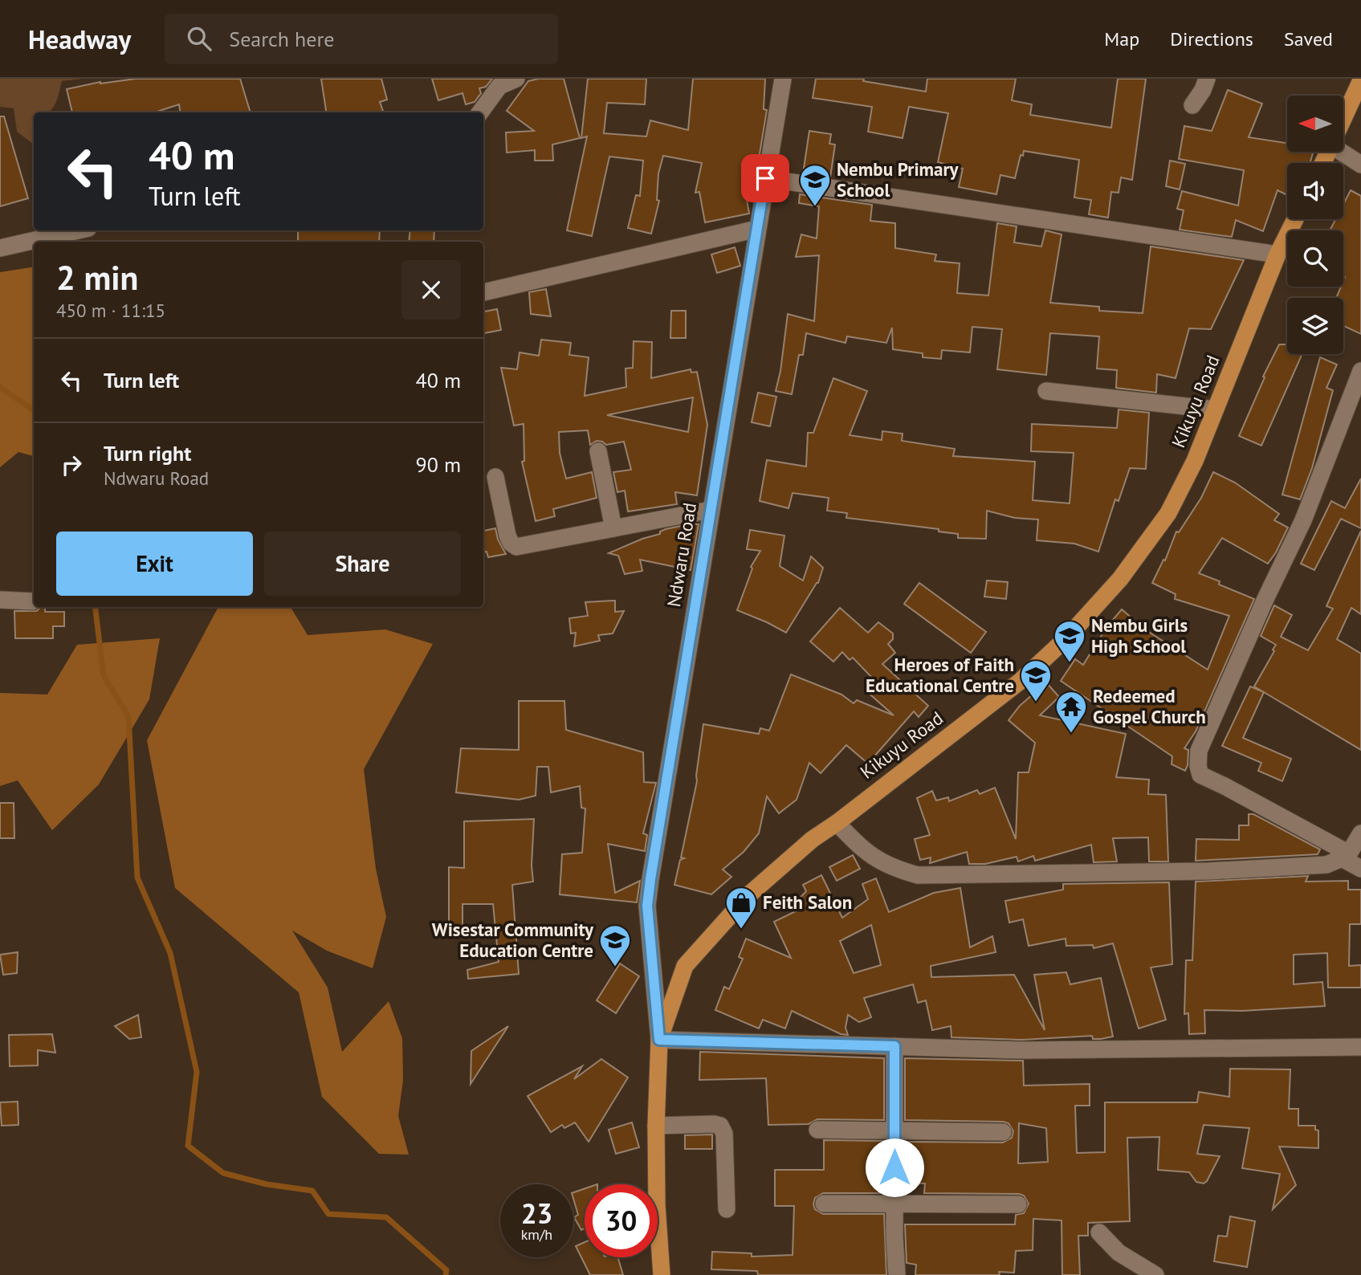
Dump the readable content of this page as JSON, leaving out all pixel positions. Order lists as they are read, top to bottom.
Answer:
{
  "streets": {
    "main road": ["Kikuyu Road"],
    "street": ["Ndwaru Road"]
  },
  "crossings": [
    ["Kikuyu Road", "Ndwaru Road"]
  ],
  "places": {
    "school or university": [
      "Nembu Primary School",
      "Nembu Girls High School",
      "Heroes of Faith Educational Centre",
      "Wisestar Community Education Centre"
    ],
    "temple": ["Redeemed Gospel Church"],
    "shop": ["Feith Salon"]
  },
  "north": "left",
  "page": {
    "header": "Headway",
    "search": "Search here",
    "nav": ["Map", "Directions", "Saved"],
    "turn": ["40 m", "Turn left"],
    "heading": ["2 min", "450 m · 11:15"],
    "list": [
      {
        "name": "Turn left",
        "value": "40 m"
      },
      {
        "name": "Turn right",
        "note": "Ndwaru Road",
        "value": "90 m"
      }
    ],
    "buttons": ["Exit", "Share"],
    "speed": "23 km/h",
    "limit": "30"
  }
}
